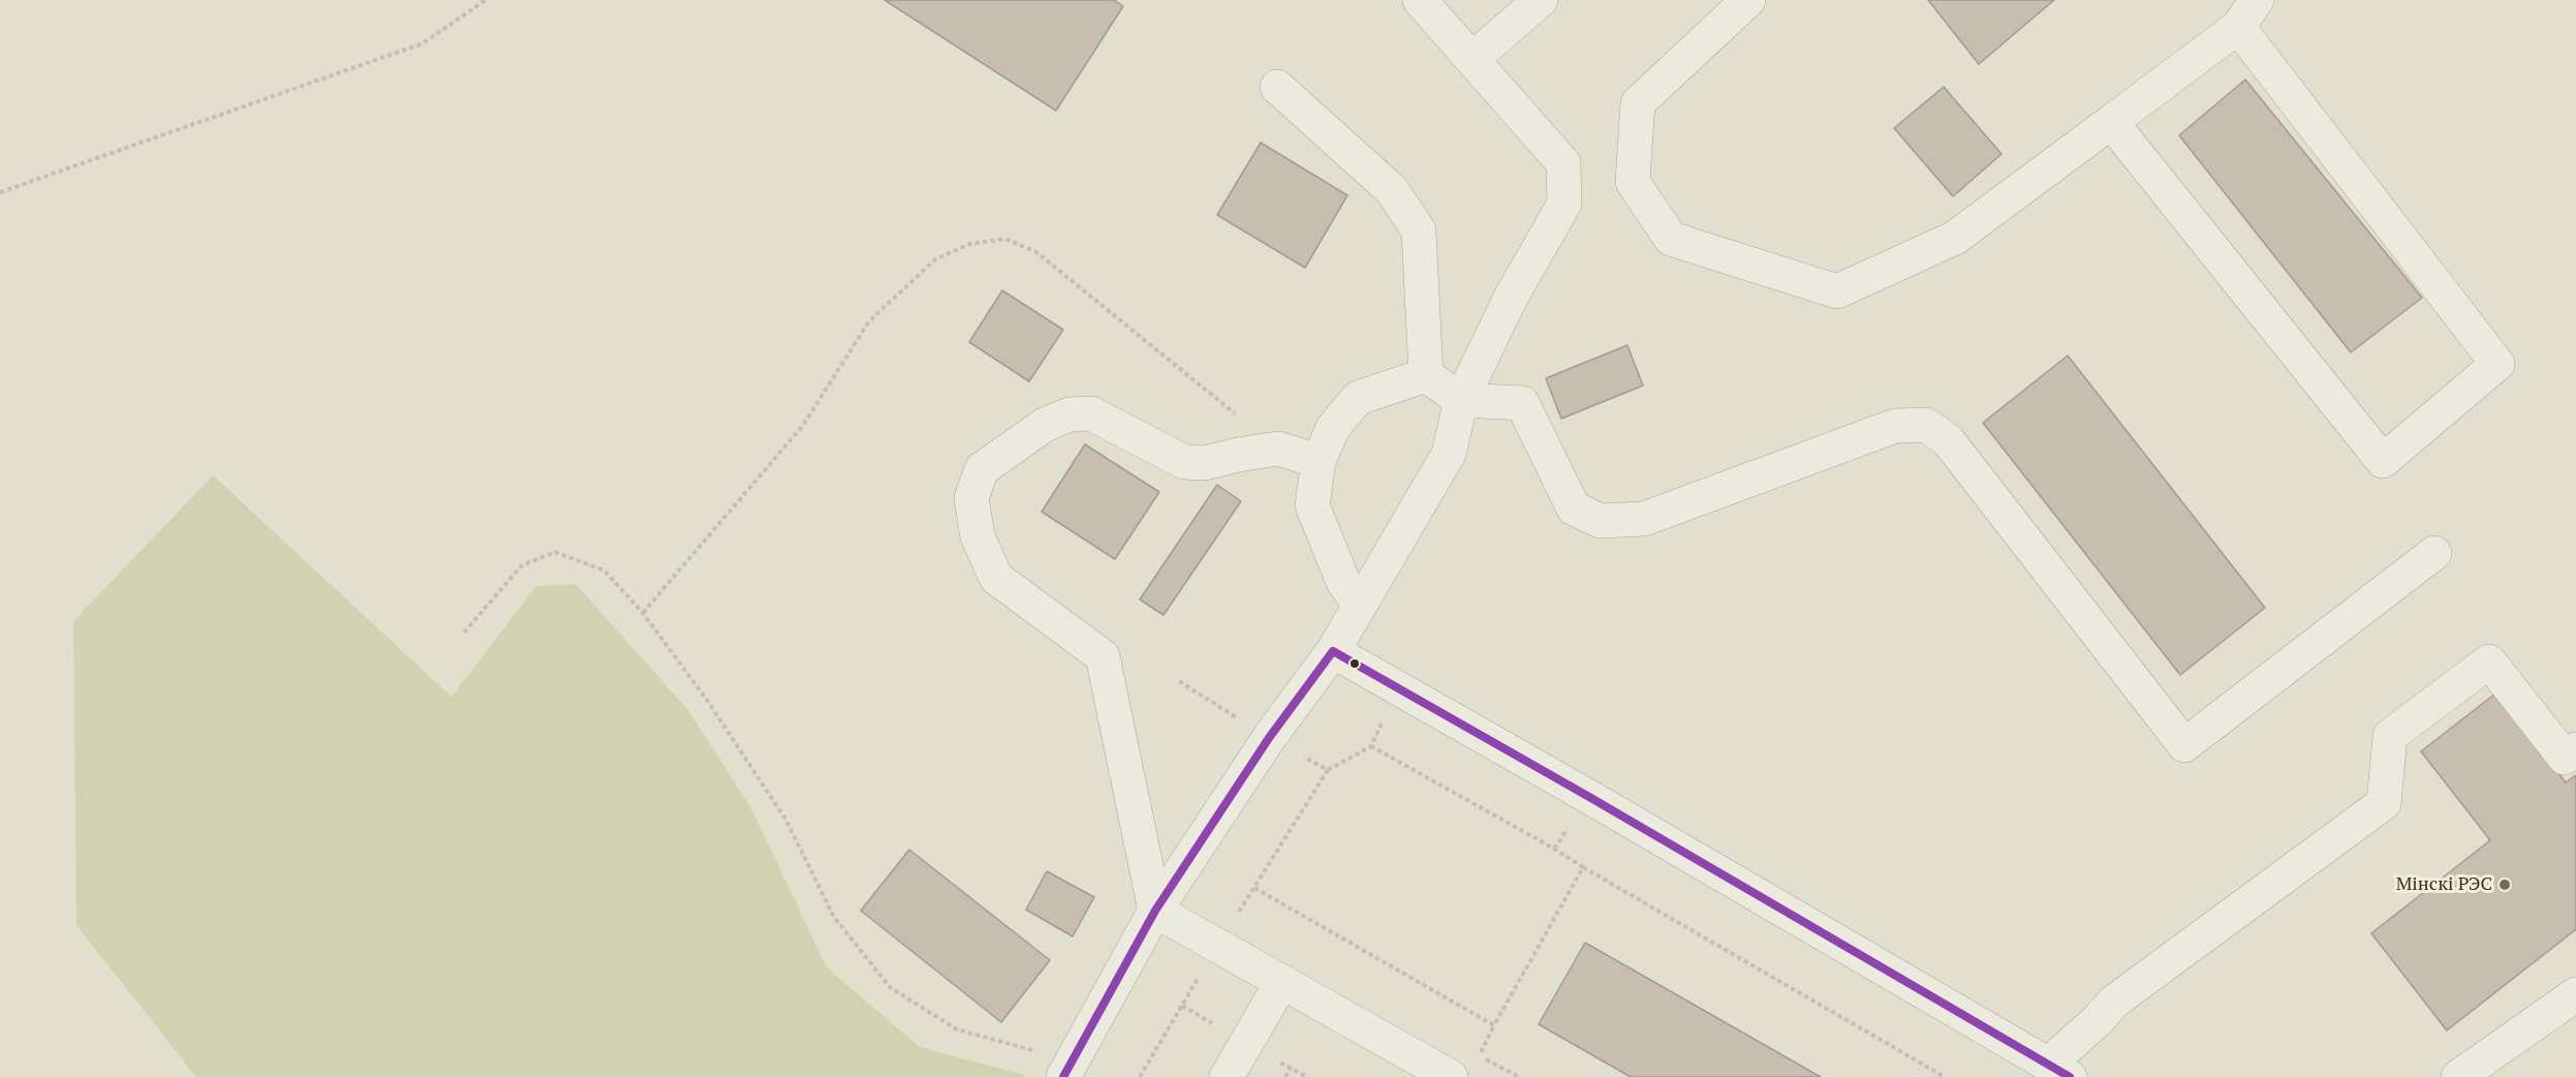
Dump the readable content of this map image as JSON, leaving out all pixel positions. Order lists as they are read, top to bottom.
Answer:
{
  "places": ["Мінскі РЭС"]
}
